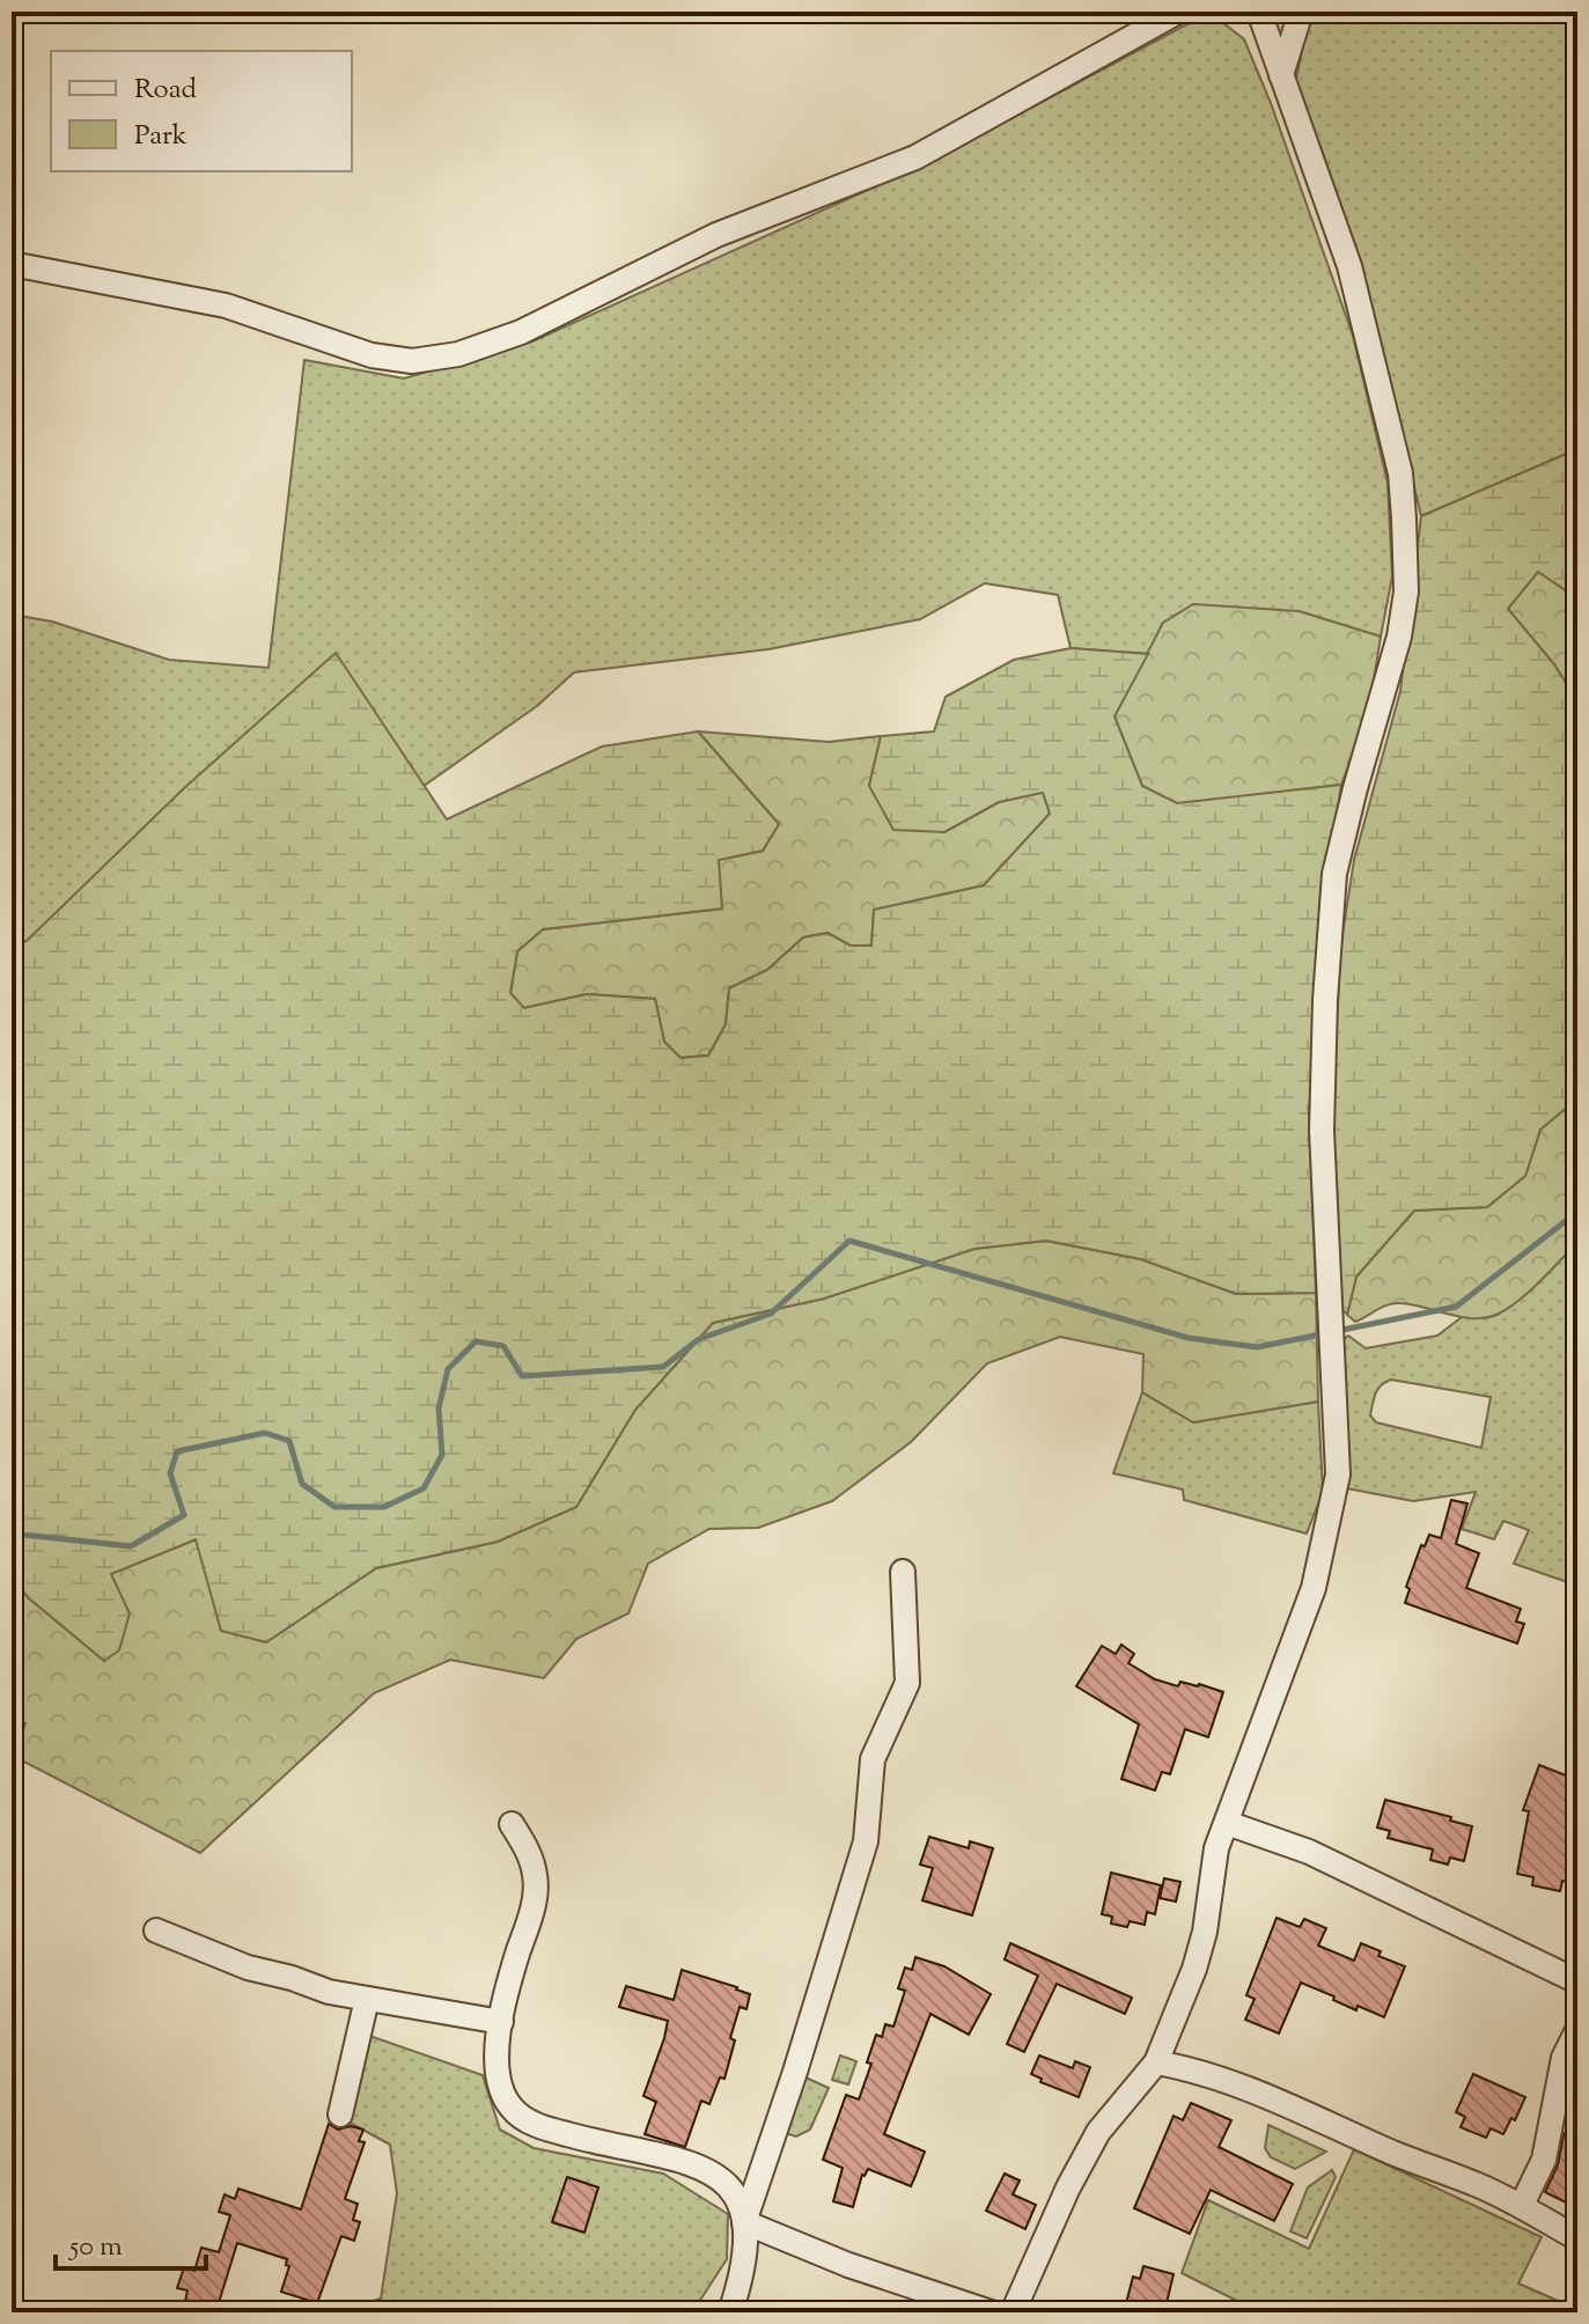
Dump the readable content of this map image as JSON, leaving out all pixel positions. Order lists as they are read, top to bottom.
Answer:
{
  "legend": ["Road", "Park"],
  "scale_bar": "50 m"
}
